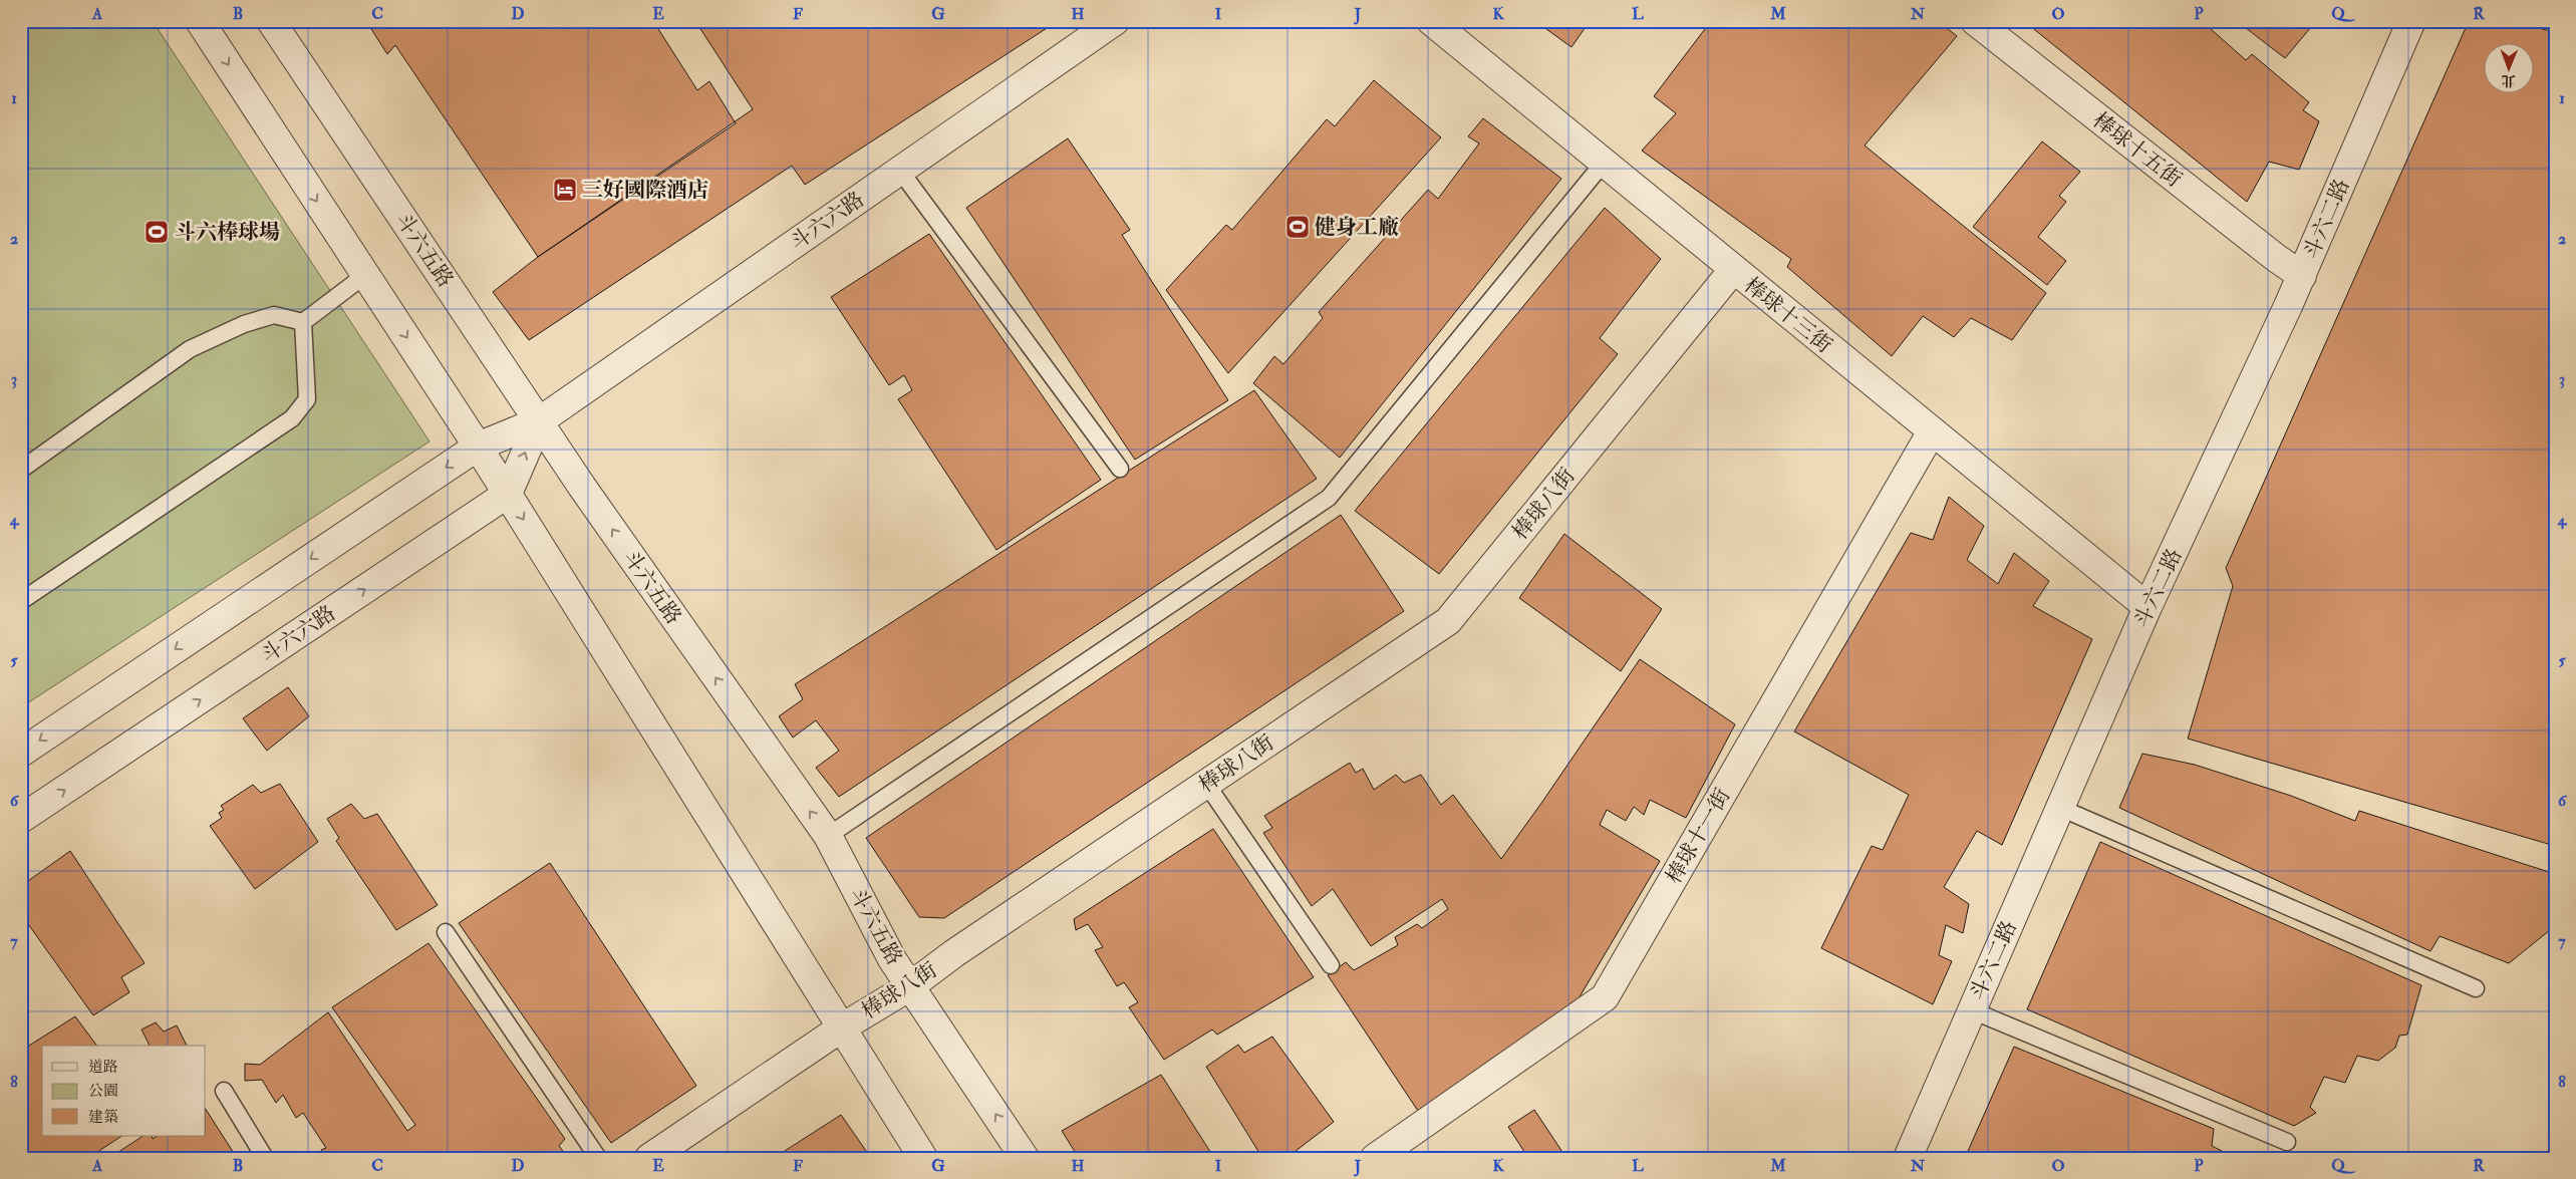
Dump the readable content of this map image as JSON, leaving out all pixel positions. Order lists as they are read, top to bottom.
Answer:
{
  "streets": {
    "street": [
      "棒球十五街",
      "斗六二路",
      "斗六六路",
      "斗六五路",
      "棒球十三街",
      "棒球八街",
      "棒球十一街"
    ]
  },
  "crossings": [
    ["棒球十五街", "斗六二路"],
    ["斗六二路", "棒球十三街"],
    ["斗六六路", "斗六五路"],
    ["斗六五路", "棒球八街"],
    ["棒球十三街", "棒球八街"],
    ["棒球十三街", "棒球十一街"]
  ],
  "places": {
    "hotel": ["三好國際酒店"],
    "sports": ["健身工廠", "斗六棒球場"]
  },
  "legend": ["道路", "公園", "建築"],
  "north": "bottom",
  "grid": {
    "columns": [
      "A",
      "B",
      "C",
      "D",
      "E",
      "F",
      "G",
      "H",
      "I",
      "J",
      "K",
      "L",
      "M",
      "N",
      "O",
      "P",
      "Q",
      "R"
    ],
    "rows": [
      "1",
      "2",
      "3",
      "4",
      "5",
      "6",
      "7",
      "8"
    ]
  }
}
